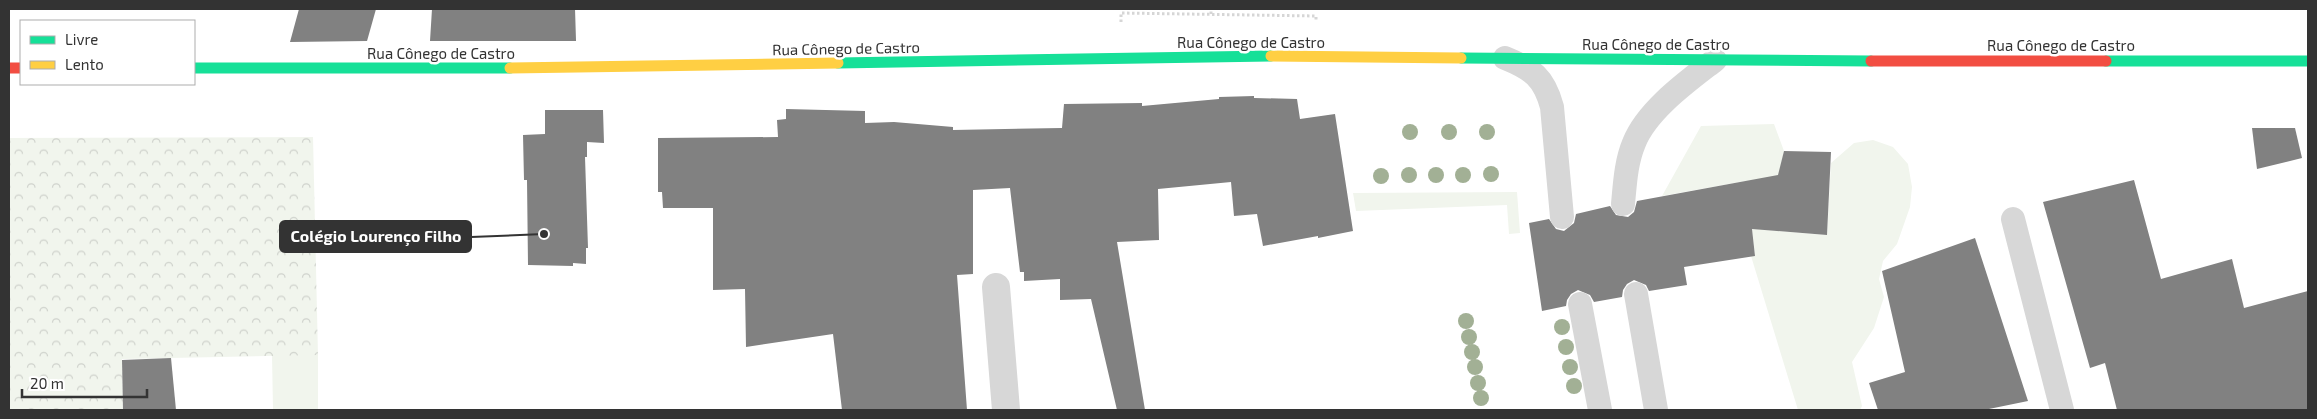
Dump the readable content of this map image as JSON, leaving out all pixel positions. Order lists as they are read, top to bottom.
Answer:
{
  "streets": {
    "main road": ["Rua Cônego de Castro"]
  },
  "places": ["Colégio Lourenço Filho"],
  "legend": ["Livre", "Lento"],
  "scale_bar": "20 m"
}
